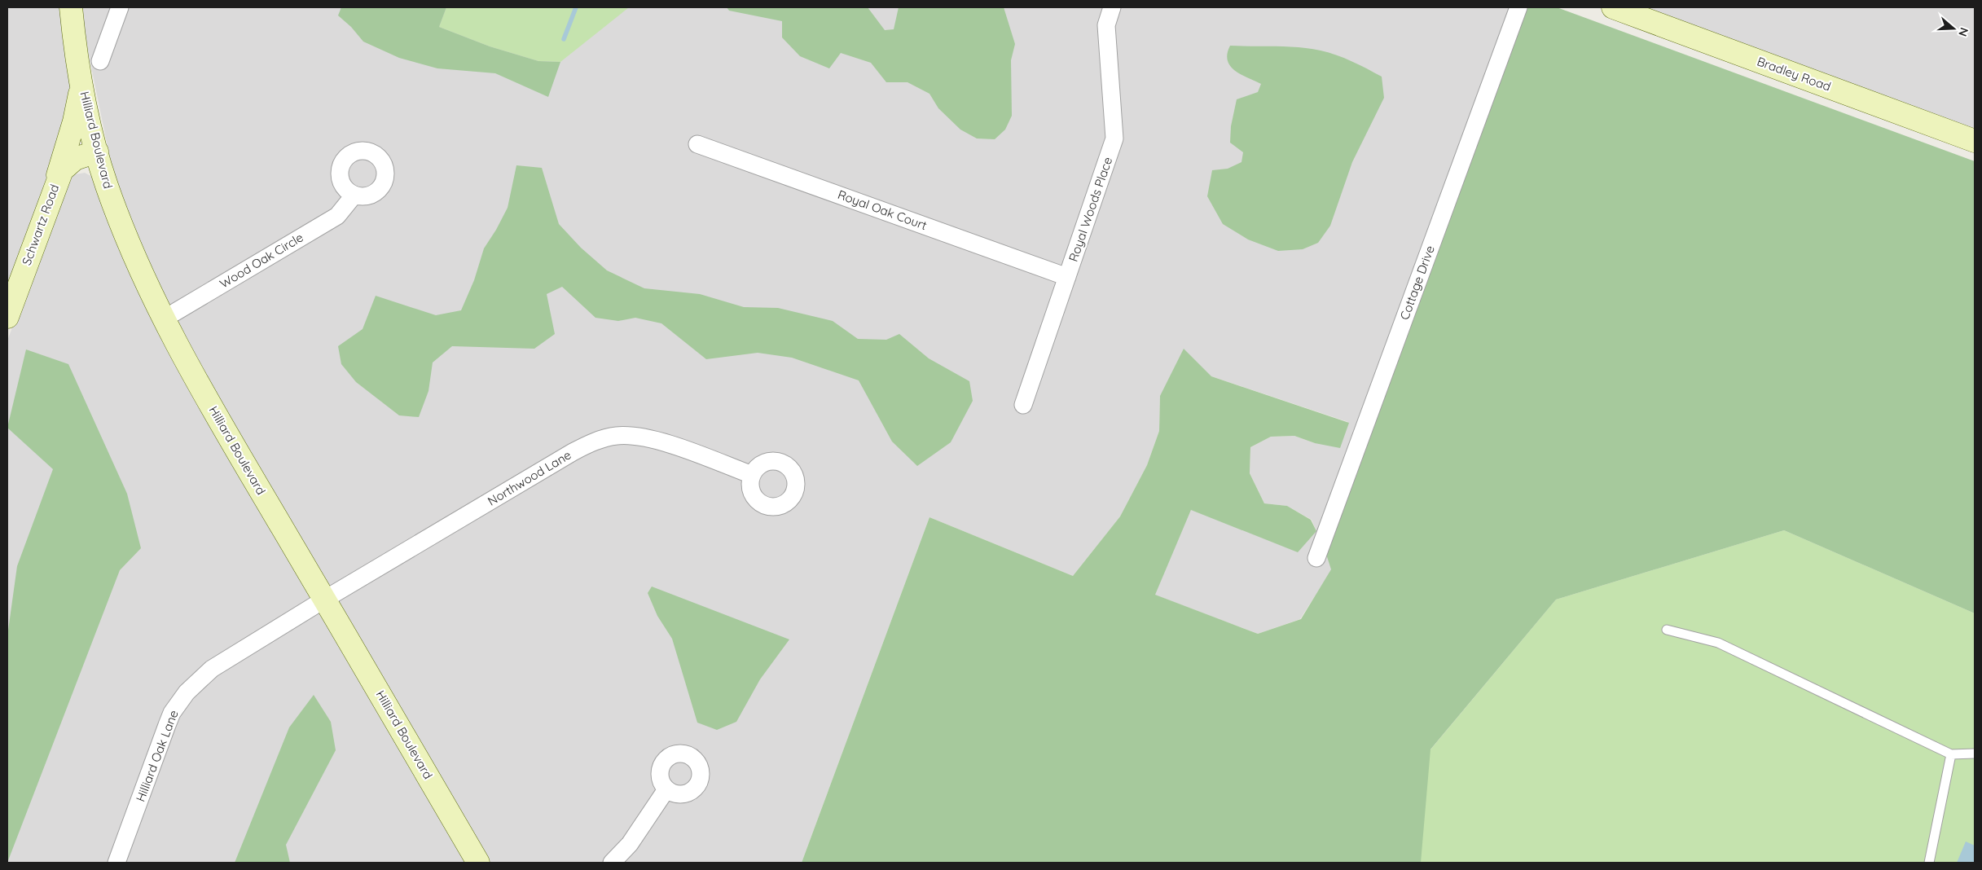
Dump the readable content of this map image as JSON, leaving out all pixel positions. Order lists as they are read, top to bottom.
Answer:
{
  "streets": {
    "street": [
      "Bradley Road",
      "Hilliard Boulevard",
      "Royal Woods Place",
      "Royal Oak Court",
      "Schwartz Road",
      "Wood Oak Circle",
      "Cottage Drive",
      "Northwood Lane",
      "Hilliard Oak Lane"
    ]
  },
  "crossings": [
    ["Hilliard Boulevard", "Schwartz Road"],
    ["Hilliard Boulevard", "Wood Oak Circle"],
    ["Hilliard Boulevard", "Northwood Lane"],
    ["Hilliard Boulevard", "Hilliard Oak Lane"],
    ["Royal Woods Place", "Royal Oak Court"],
    ["Northwood Lane", "Hilliard Oak Lane"]
  ],
  "north": "right"
}
